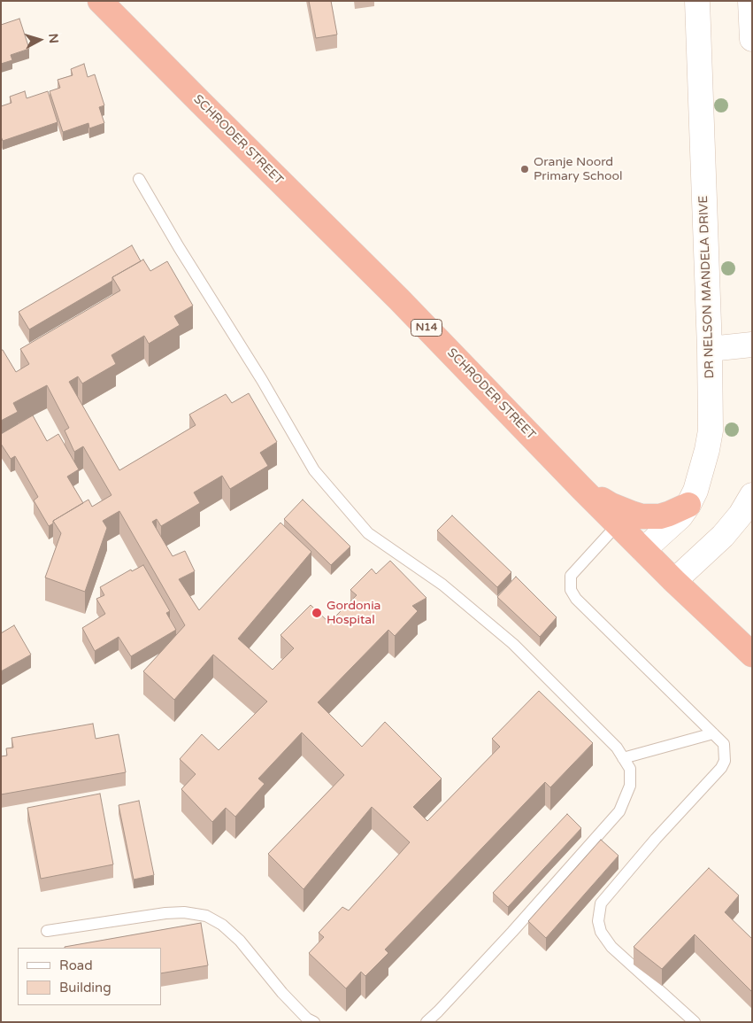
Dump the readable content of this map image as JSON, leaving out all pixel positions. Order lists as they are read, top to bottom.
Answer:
{
  "streets": {
    "highway": ["SCHRODER STREET", "N14"],
    "street": ["DR NELSON MANDELA DRIVE"]
  },
  "crossings": [
    ["SCHRODER STREET", "DR NELSON MANDELA DRIVE"]
  ],
  "places": ["Oranje Noord Primary School", "Gordonia Hospital"],
  "legend": ["Road", "Building"],
  "north": "right"
}
